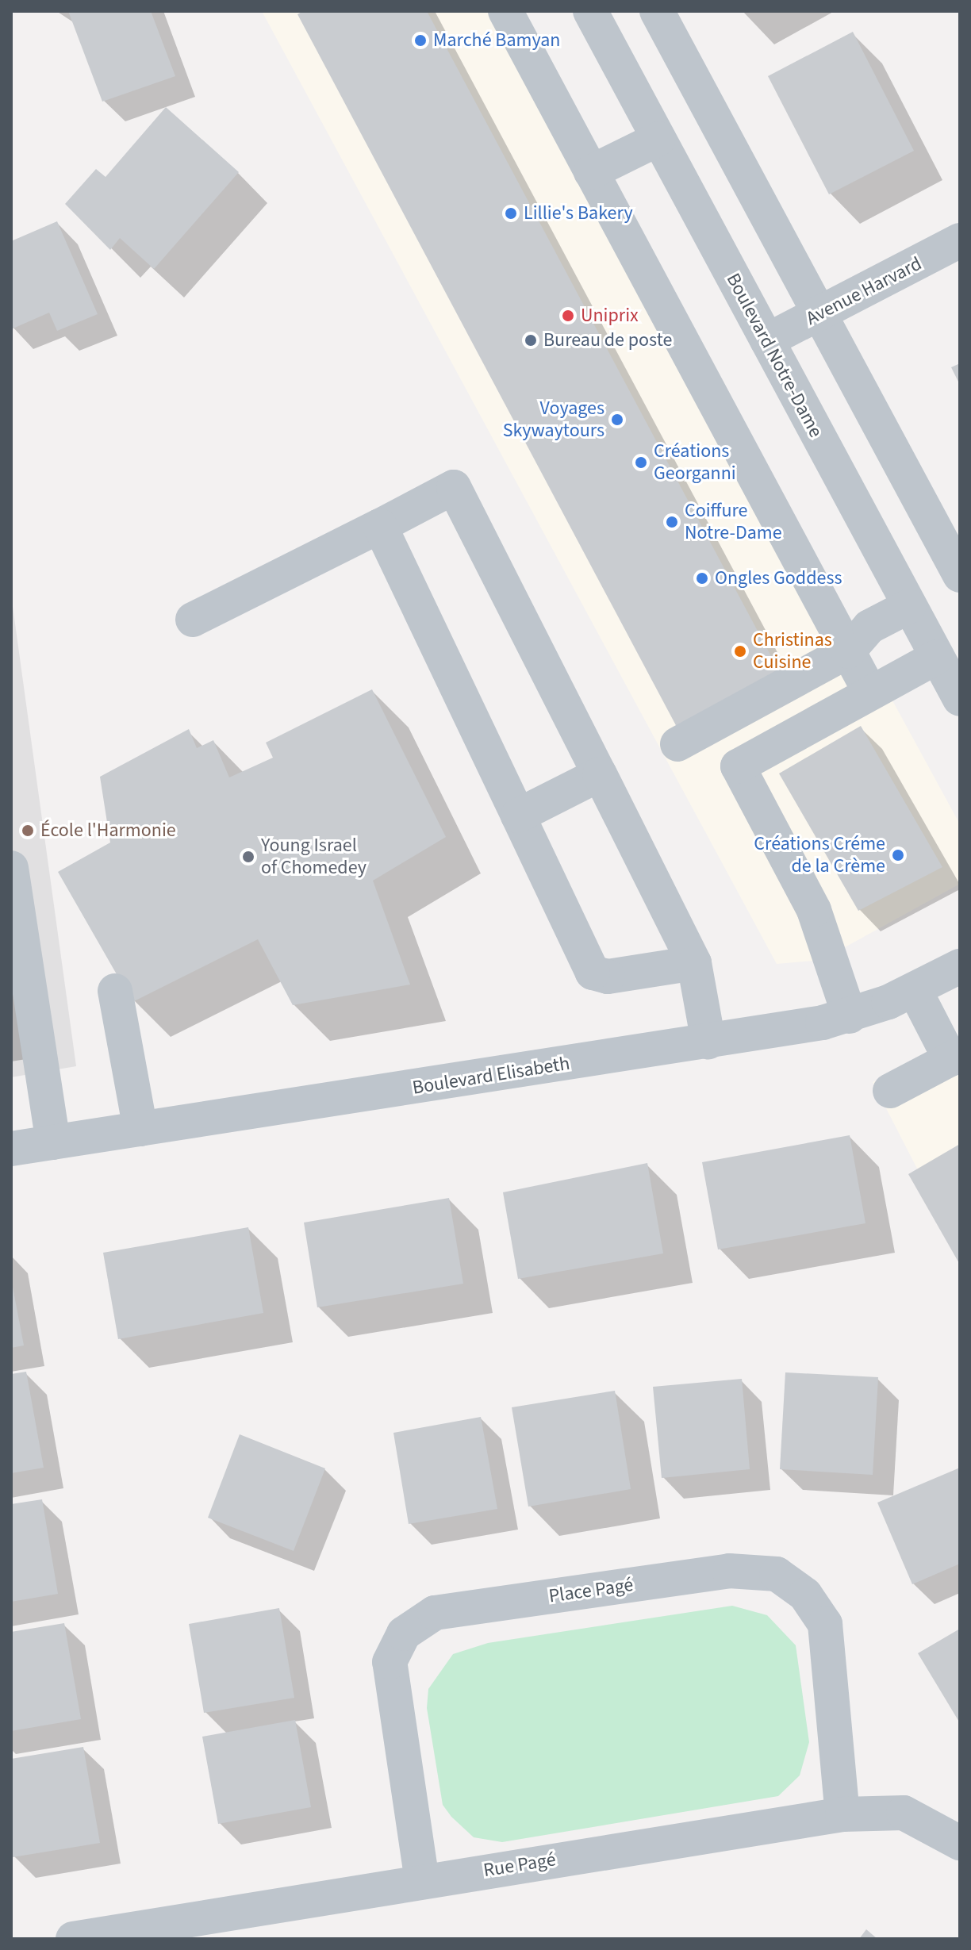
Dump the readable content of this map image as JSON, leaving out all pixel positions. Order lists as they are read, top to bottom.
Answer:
{
  "streets": {
    "street": [
      "Avenue Harvard",
      "Boulevard Notre-Dame",
      "Boulevard Elisabeth",
      "Place Pagé",
      "Rue Pagé"
    ]
  },
  "crossings": [
    ["Avenue Harvard", "Boulevard Notre-Dame"],
    ["Place Pagé", "Rue Pagé"]
  ],
  "places": [
    "Marché Bamyan",
    "Lillie's Bakery",
    "Uniprix",
    "Bureau de poste",
    "Voyages Skywaytours",
    "Créations Georganni",
    "Coiffure Notre-Dame",
    "Ongles Goddess",
    "Christinas Cuisine",
    "École l'Harmonie",
    "Créations Créme de la Crème",
    "Young Israel of Chomedey"
  ]
}
